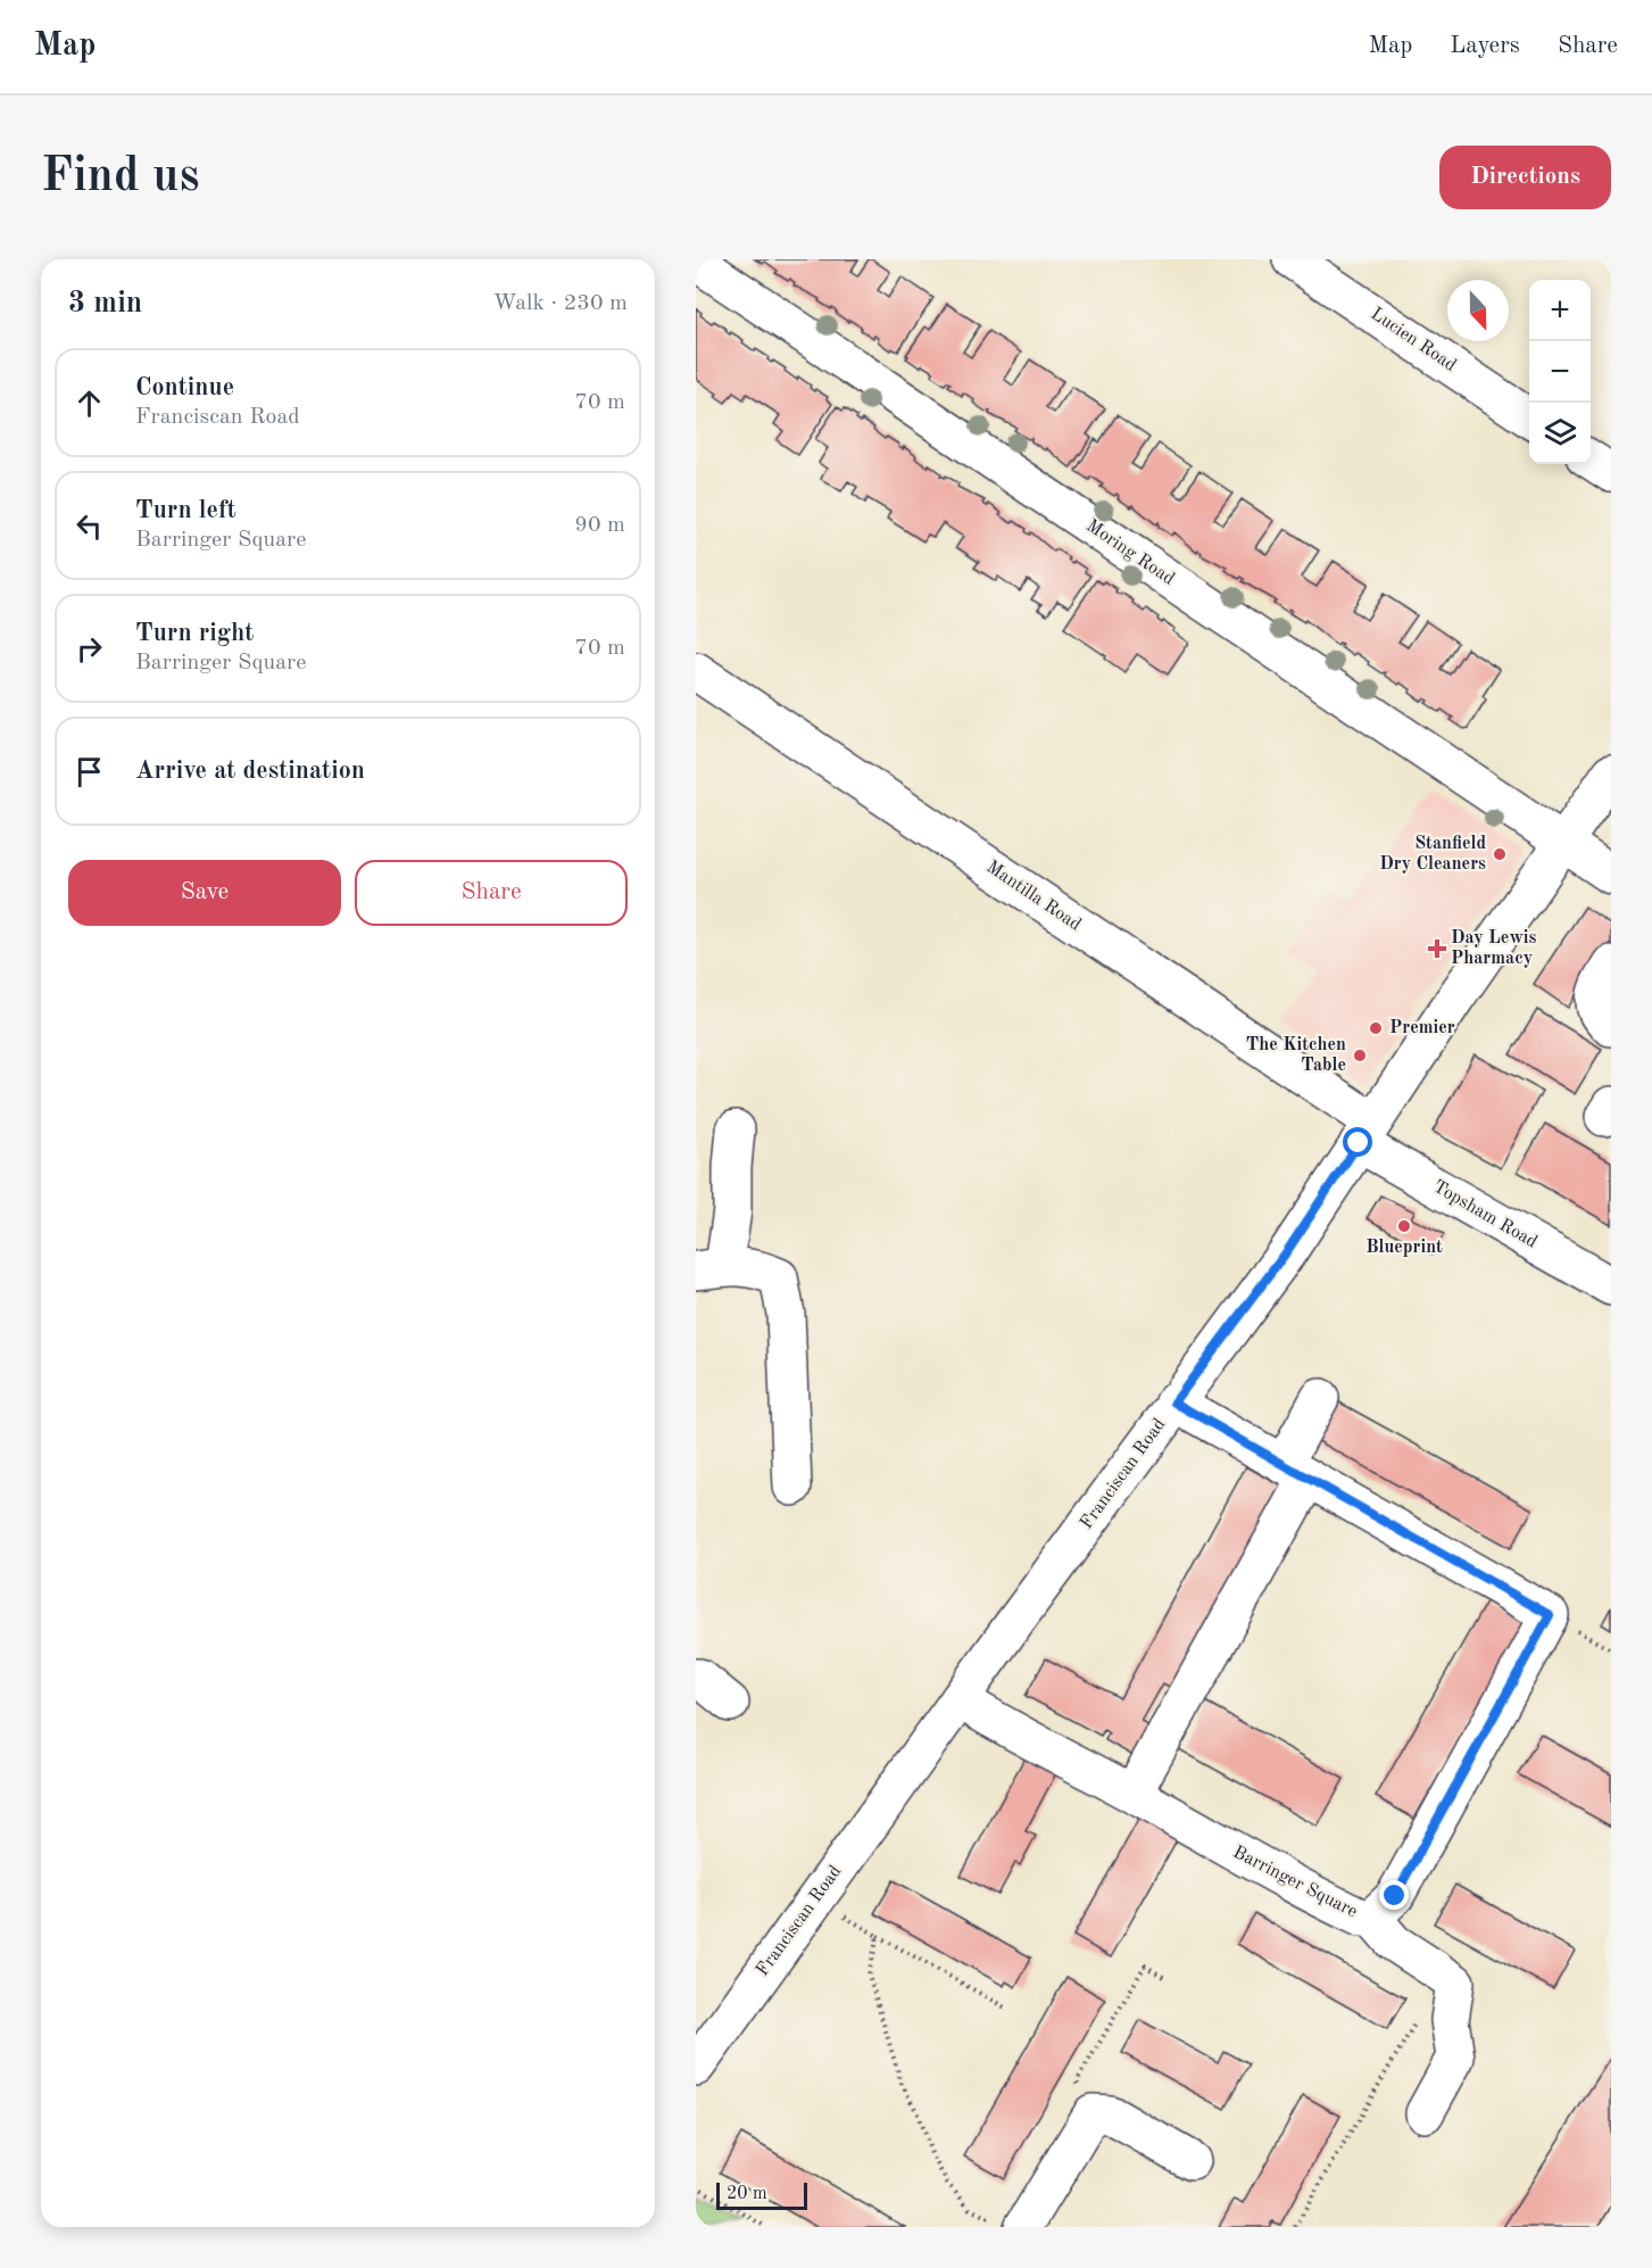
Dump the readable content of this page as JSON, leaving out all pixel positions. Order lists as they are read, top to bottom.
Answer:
{
  "streets": {
    "street": [
      "Lucien Road",
      "Moring Road",
      "Mantilla Road",
      "Topsham Road",
      "Franciscan Road",
      "Barringer Square"
    ]
  },
  "crossings": [
    ["Moring Road", "Franciscan Road"],
    ["Mantilla Road", "Topsham Road"],
    ["Mantilla Road", "Franciscan Road"],
    ["Topsham Road", "Franciscan Road"],
    ["Franciscan Road", "Barringer Square"]
  ],
  "places": {
    "other": [
      "Stanfield Dry Cleaners",
      "Premier",
      "The Kitchen Table",
      "Blueprint"
    ],
    "health": ["Day Lewis Pharmacy"]
  },
  "scale_bar": "20 m",
  "north": "bottom",
  "page": {
    "header": "Map",
    "nav": ["Map", "Layers", "Share"],
    "buttons": [
      "Directions",
      ["Save", "Share"]
    ],
    "title": "Find us",
    "heading": ["3 min", "Walk · 230 m"],
    "map_buttons": ["+", "−"],
    "list": [
      ["Continue", "Franciscan Road", "70 m"],
      ["Turn left", "Barringer Square", "90 m"],
      ["Turn right", "Barringer Square", "70 m"],
      "Arrive at destination"
    ],
    "scale": "20 m"
  }
}
